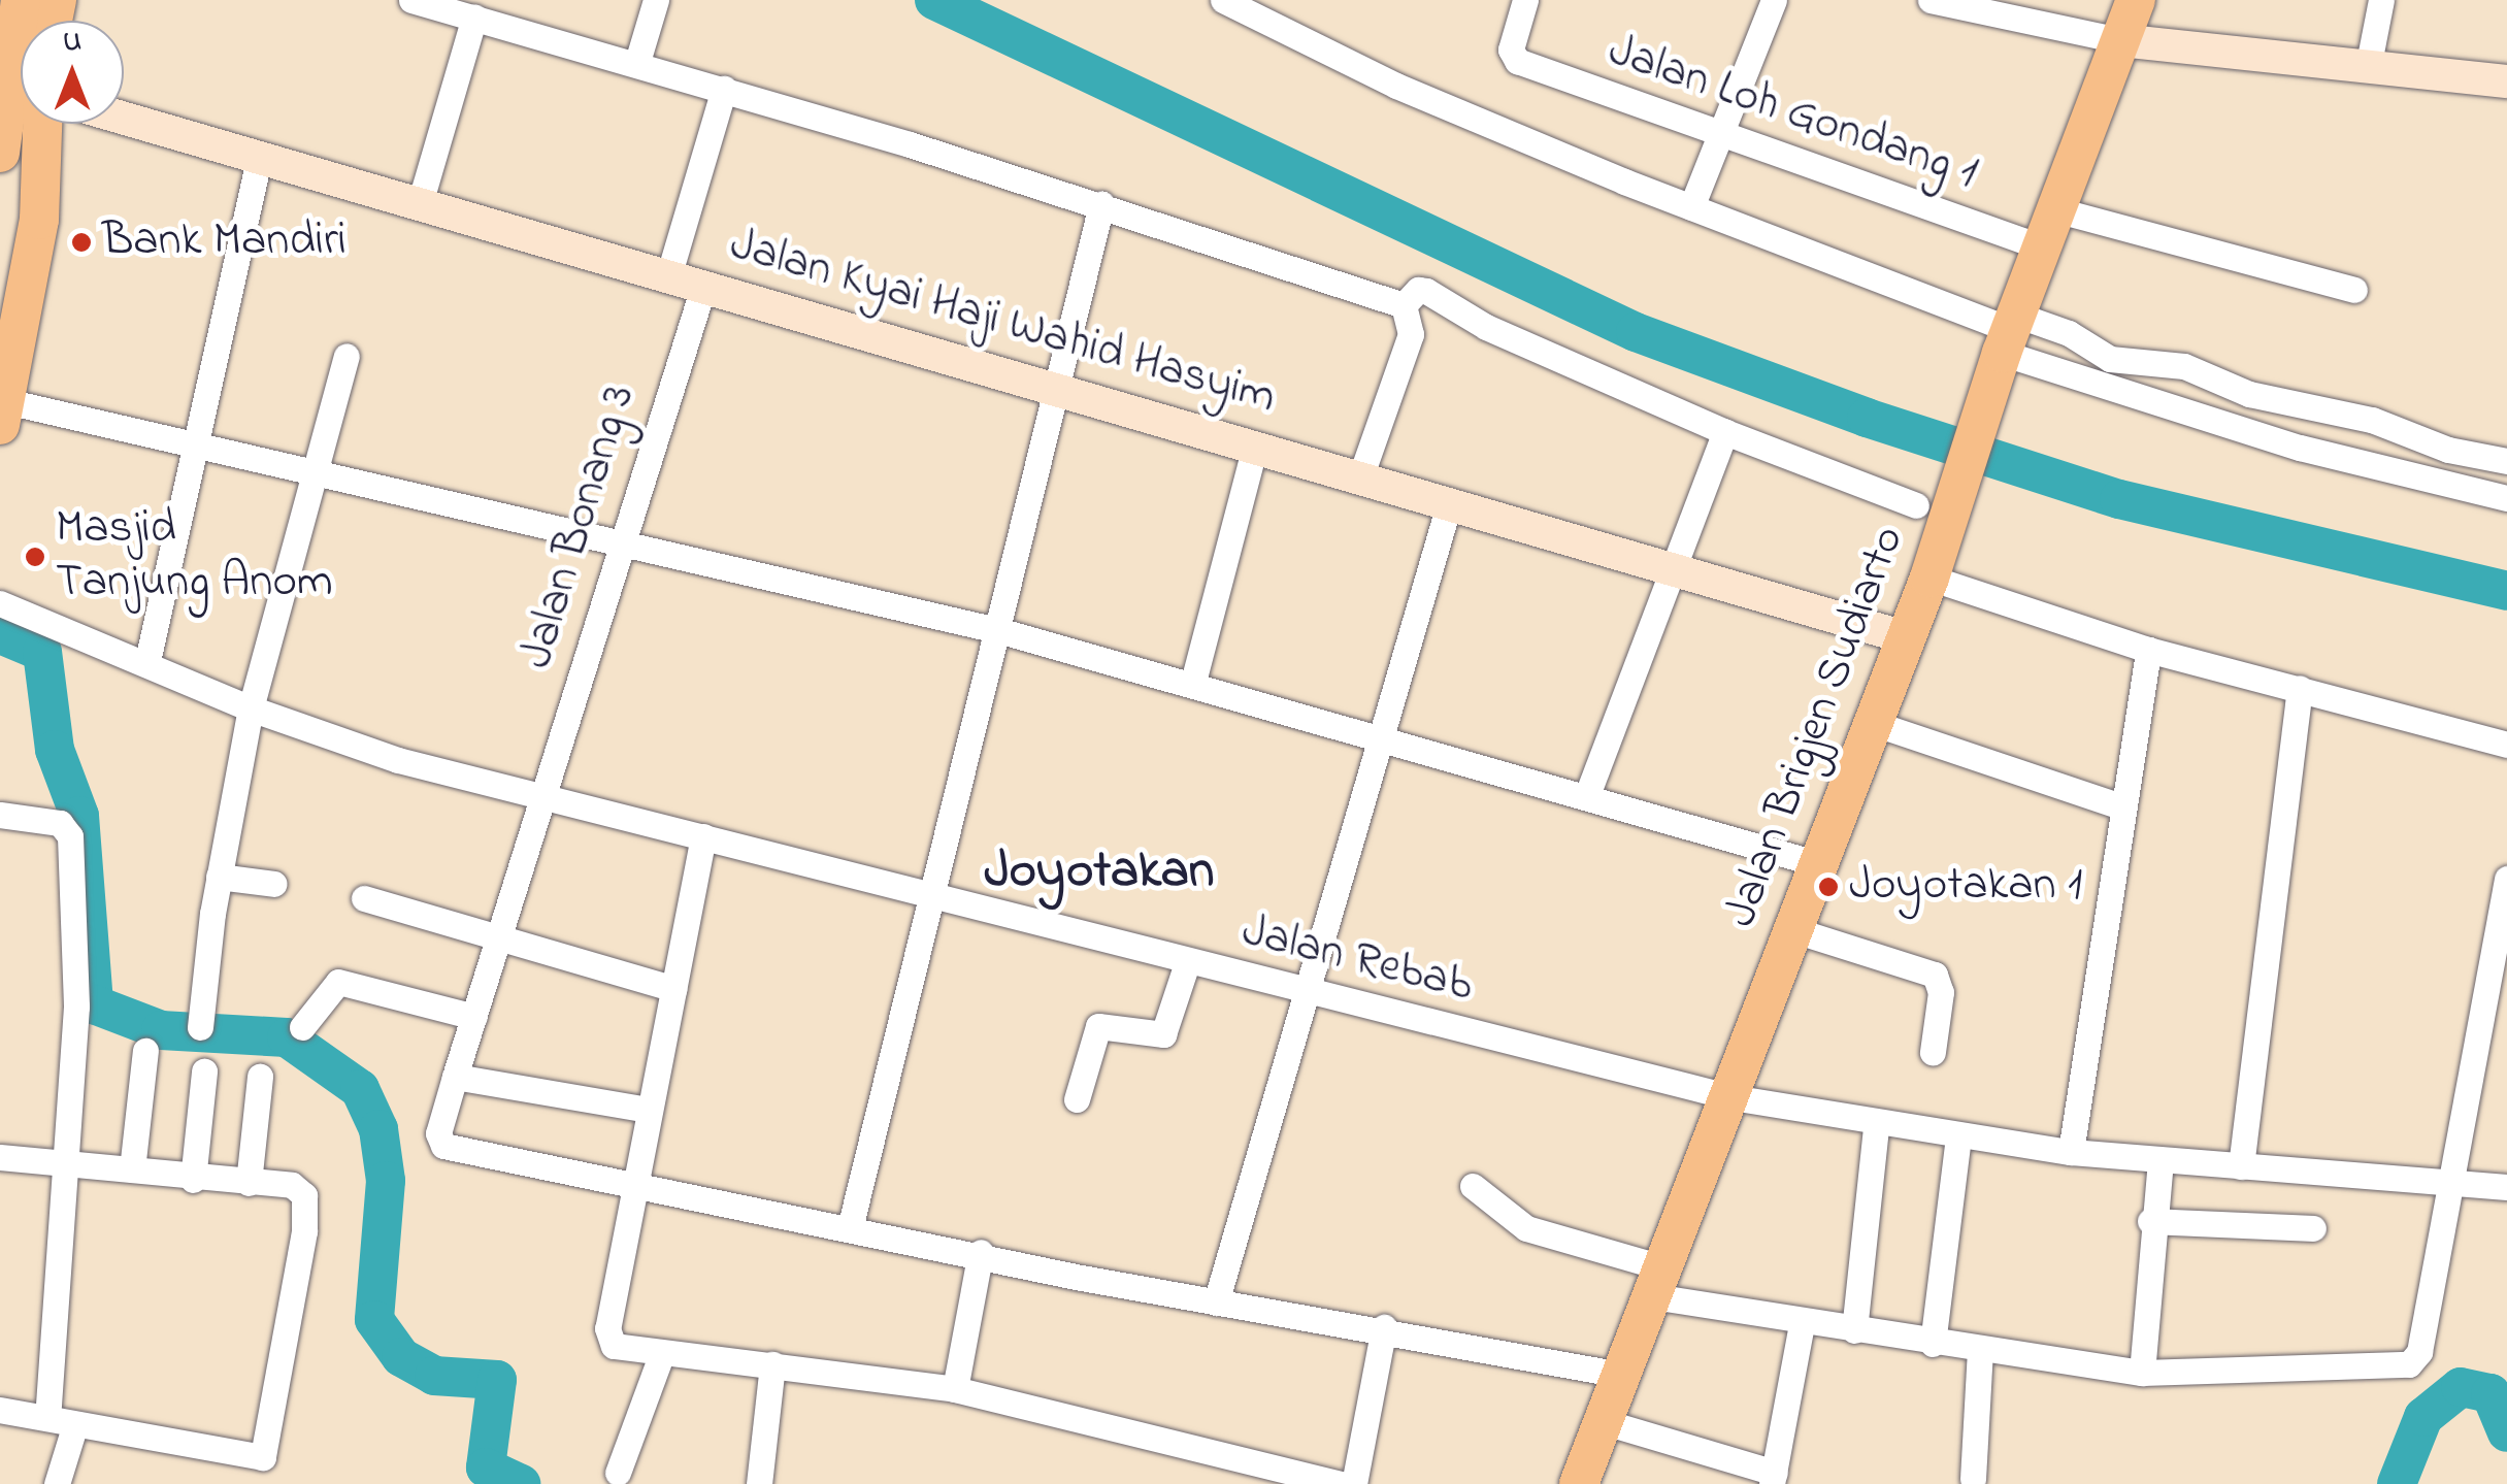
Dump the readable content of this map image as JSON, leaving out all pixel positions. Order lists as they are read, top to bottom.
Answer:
{
  "streets": {
    "main road": ["Jalan Kyai Haji Wahid Hasyim", "Jalan Brigjen Sudiarto"],
    "street": ["Jalan Loh Gondang 1", "Jalan Bonang 3", "Jalan Rebab"]
  },
  "crossings": [
    ["Jalan Loh Gondang 1", "Jalan Brigjen Sudiarto"],
    ["Jalan Kyai Haji Wahid Hasyim", "Jalan Bonang 3"],
    ["Jalan Kyai Haji Wahid Hasyim", "Jalan Brigjen Sudiarto"],
    ["Jalan Bonang 3", "Jalan Rebab"],
    ["Jalan Brigjen Sudiarto", "Jalan Rebab"]
  ],
  "districts": ["Joyotakan"],
  "places": ["Bank Mandiri", "Masjid Tanjung Anom", "Joyotakan 1"],
  "north": "top"
}
